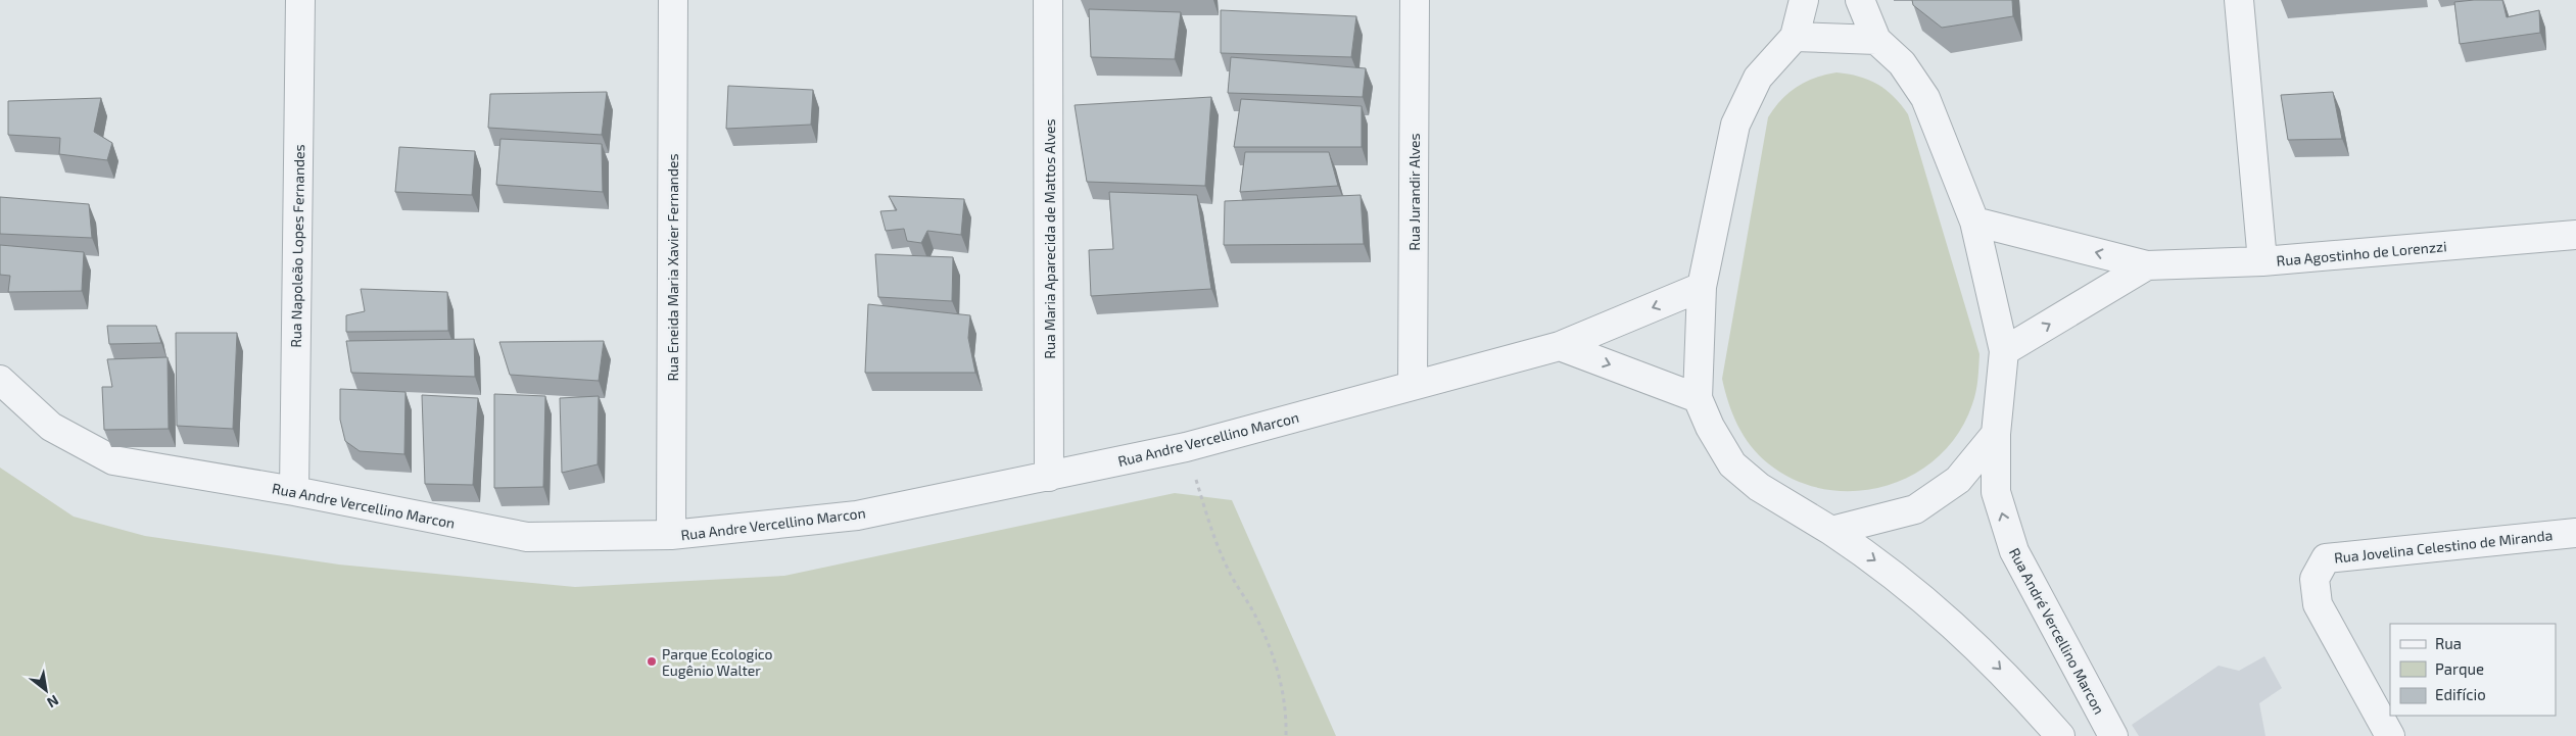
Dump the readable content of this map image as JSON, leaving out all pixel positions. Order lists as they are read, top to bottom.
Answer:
{
  "streets": {
    "street": [
      "Rua Jurandir Alves",
      "Rua Maria Aparecida de Mattos Alves",
      "Rua Napoleão Lopes Fernandes",
      "Rua Agostinho de Lorenzzi",
      "Rua Eneida Maria Xavier Fernandes",
      "Rua Andre Vercellino Marcon",
      "Rua Jovelina Celestino de Miranda",
      "Rua André Vercellino Marcon"
    ]
  },
  "crossings": [
    ["Rua Jurandir Alves", "Rua Andre Vercellino Marcon"],
    ["Rua Maria Aparecida de Mattos Alves", "Rua Andre Vercellino Marcon"],
    ["Rua Napoleão Lopes Fernandes", "Rua Andre Vercellino Marcon"],
    ["Rua Agostinho de Lorenzzi", "Rua André Vercellino Marcon"],
    ["Rua Eneida Maria Xavier Fernandes", "Rua Andre Vercellino Marcon"]
  ],
  "one_way": ["Rua André Vercellino Marcon"],
  "places": ["Parque Ecologico Eugênio Walter"],
  "legend": ["Rua", "Parque", "Edifício"],
  "north": "bottom right"
}
